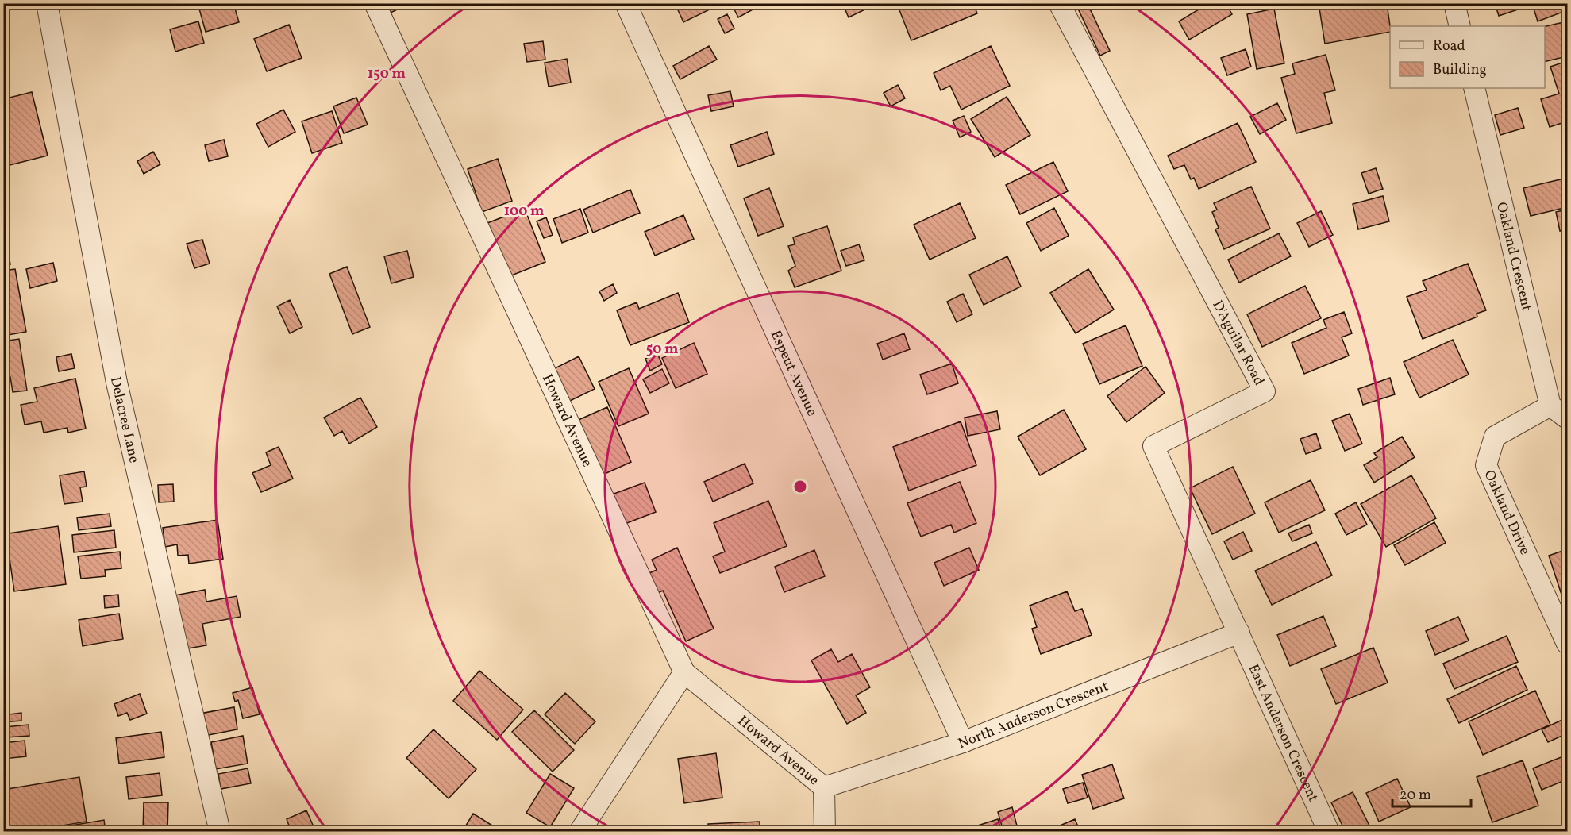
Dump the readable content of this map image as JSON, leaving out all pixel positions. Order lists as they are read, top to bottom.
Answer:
{
  "streets": {
    "street": [
      "Oakland Crescent",
      "D'Aguilar Road",
      "Espeut Avenue",
      "Delacree Lane",
      "Howard Avenue",
      "Oakland Drive",
      "North Anderson Crescent",
      "East Anderson Crescent"
    ]
  },
  "crossings": [
    ["Oakland Crescent", "Oakland Drive"],
    ["D'Aguilar Road", "North Anderson Crescent"],
    ["D'Aguilar Road", "East Anderson Crescent"],
    ["Espeut Avenue", "North Anderson Crescent"],
    ["Howard Avenue", "North Anderson Crescent"],
    ["North Anderson Crescent", "East Anderson Crescent"]
  ],
  "legend": ["Road", "Building"],
  "scale_bar": "20 m",
  "rings": ["150 m", "100 m", "50 m"]
}
